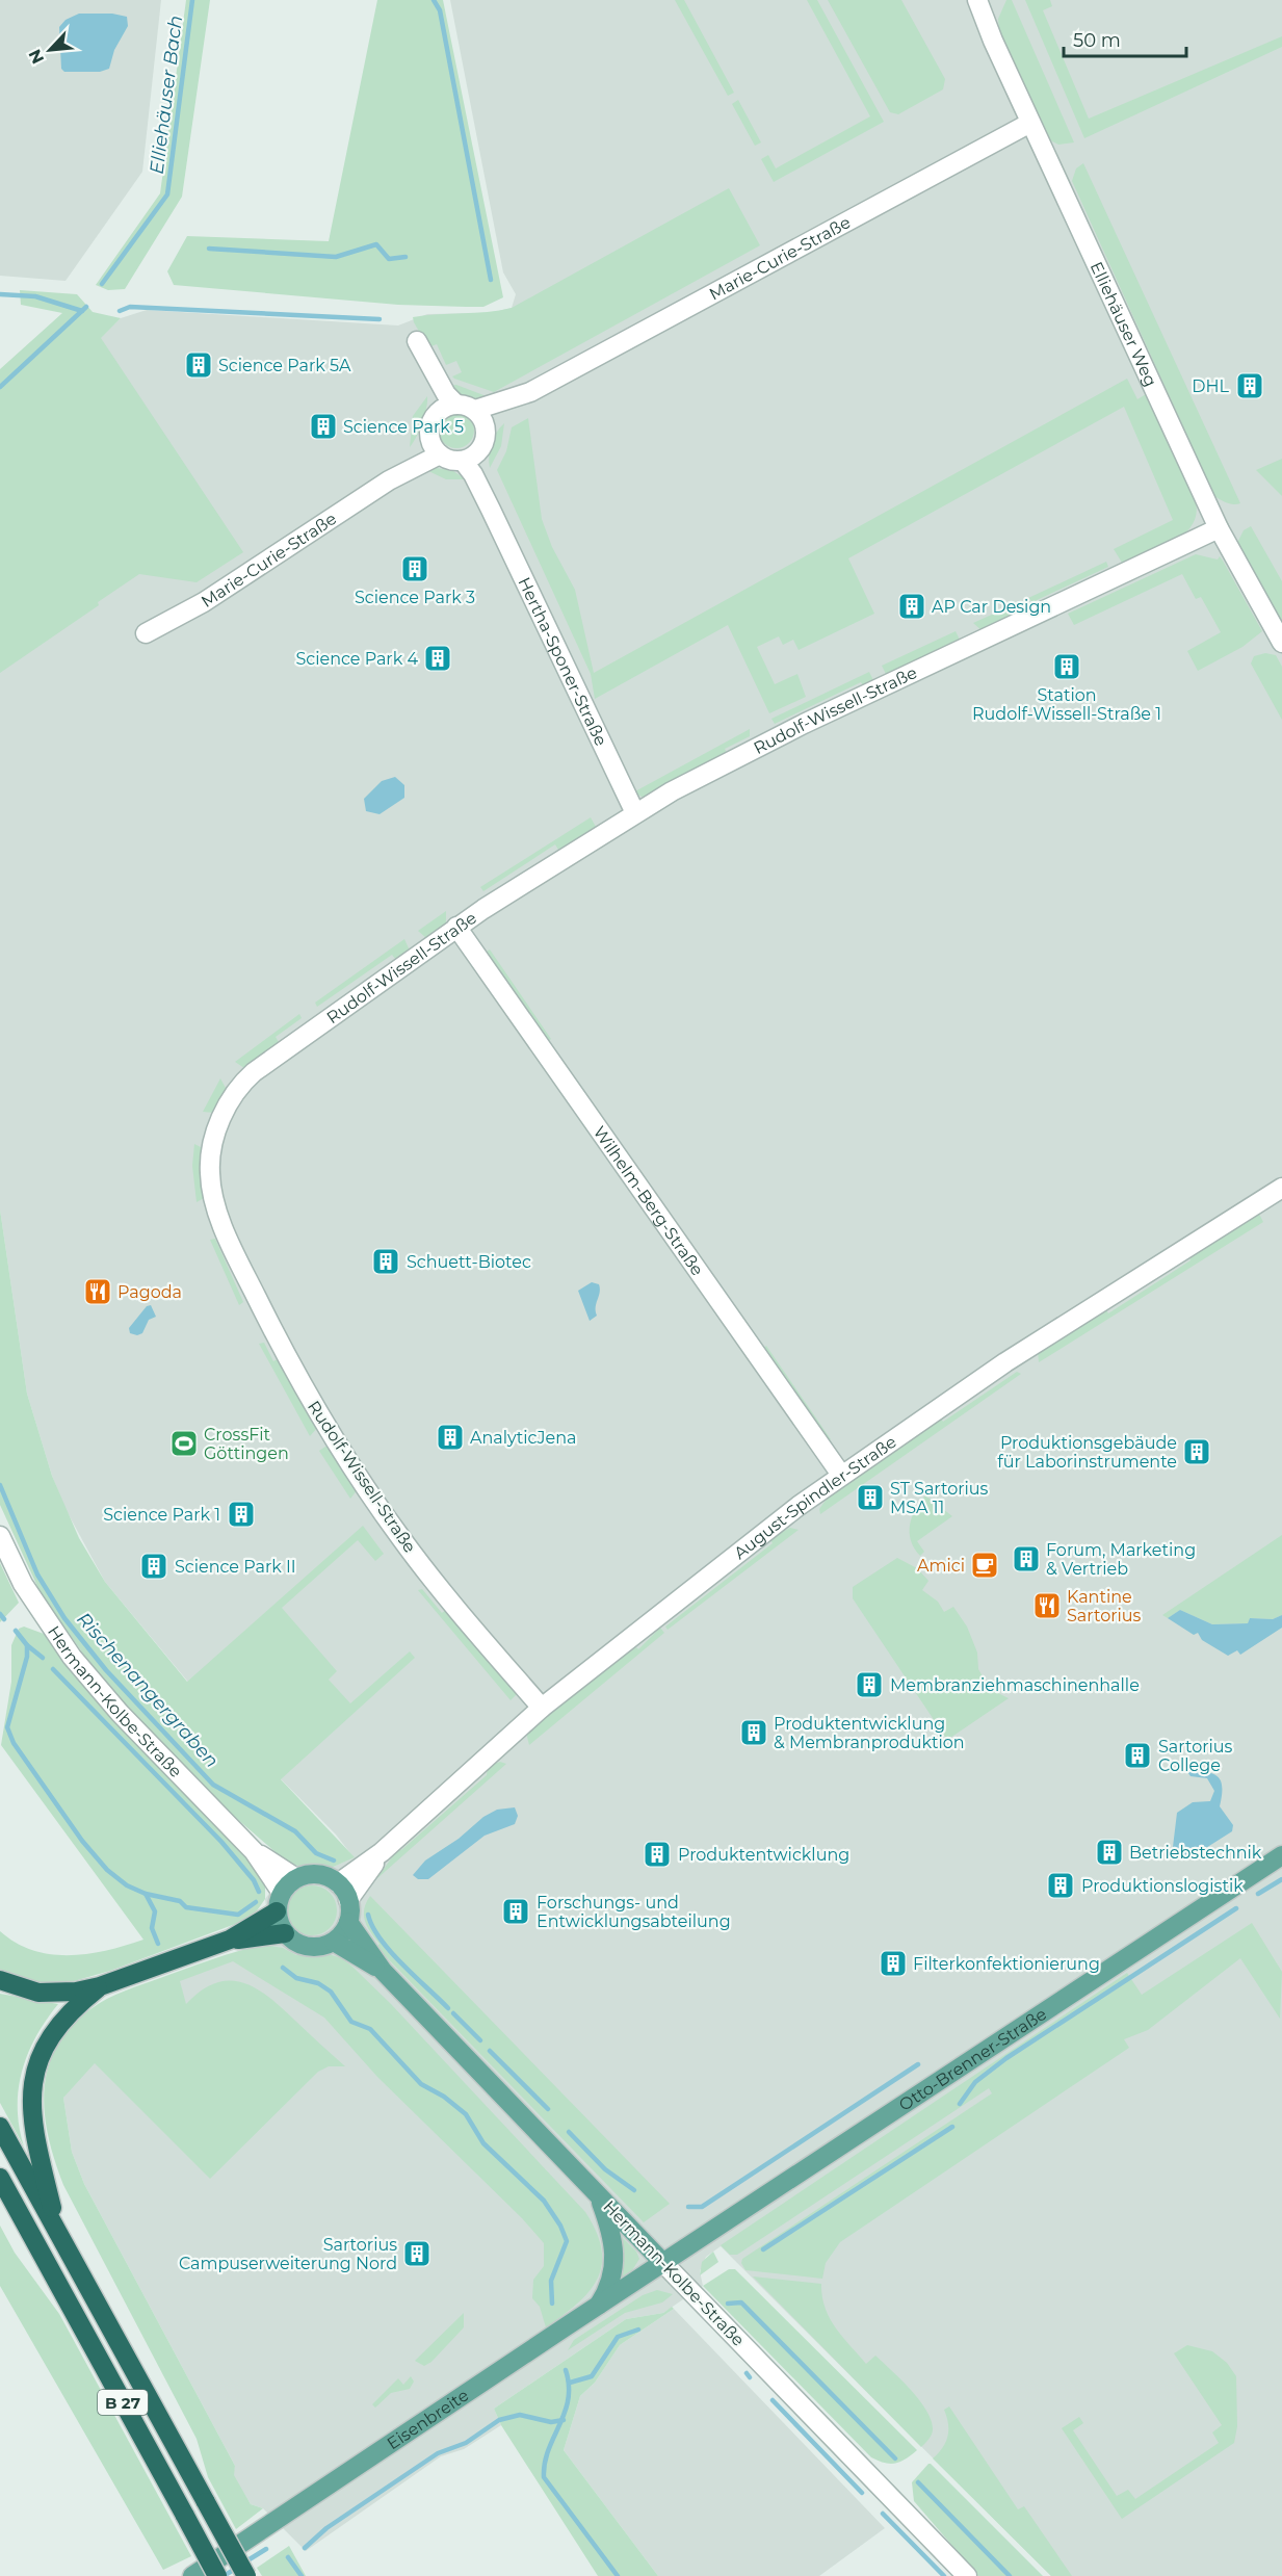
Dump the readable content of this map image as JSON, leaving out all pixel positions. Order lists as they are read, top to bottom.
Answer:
{
  "streets": {
    "highway": ["B 27"],
    "main road": ["Hermann-Kolbe-Straße", "Otto-Brenner-Straße", "Eisenbreite"],
    "street": [
      "Marie-Curie-Straße",
      "Elliehäuser Weg",
      "Hertha-Sponer-Straße",
      "Rudolf-Wissell-Straße",
      "Wilhelm-Berg-Straße",
      "August-Spindler-Straße"
    ]
  },
  "crossings": [
    ["Marie-Curie-Straße", "Elliehäuser Weg"],
    ["Marie-Curie-Straße", "Hertha-Sponer-Straße"],
    ["Elliehäuser Weg", "Rudolf-Wissell-Straße"],
    ["Hertha-Sponer-Straße", "Rudolf-Wissell-Straße"],
    ["Rudolf-Wissell-Straße", "Wilhelm-Berg-Straße"],
    ["Rudolf-Wissell-Straße", "August-Spindler-Straße"],
    ["Wilhelm-Berg-Straße", "August-Spindler-Straße"],
    ["August-Spindler-Straße", "Hermann-Kolbe-Straße"],
    ["Hermann-Kolbe-Straße", "Otto-Brenner-Straße"],
    ["Hermann-Kolbe-Straße", "Eisenbreite"],
    ["Otto-Brenner-Straße", "Eisenbreite"]
  ],
  "water": ["Elliehäuser Bach", "Rischenangergraben"],
  "places": {
    "building": [
      "Science Park 5A",
      "DHL",
      "Science Park 5",
      "Science Park 3",
      "AP Car Design",
      "Science Park 4",
      "Station Rudolf-Wissell-Straße 1",
      "Schuett-Biotec",
      "AnalyticJena",
      "Produktionsgebäude für Laborinstrumente",
      "ST Sartorius MSA 11",
      "Science Park 1",
      "Forum, Marketing & Vertrieb",
      "Science Park II",
      "Membranziehmaschinenhalle",
      "Produktentwicklung & Membranproduktion",
      "Sartorius College",
      "Betriebstechnik",
      "Produktentwicklung",
      "Produktionslogistik",
      "Forschungs- und Entwicklungsabteilung",
      "Filterkonfektionierung",
      "Sartorius Campuserweiterung Nord"
    ],
    "restaurant": ["Pagoda", "Kantine Sartorius"],
    "sports": ["CrossFit Göttingen"],
    "cafe": ["Amici"]
  },
  "scale_bar": "50 m",
  "north": "bottom left"
}
